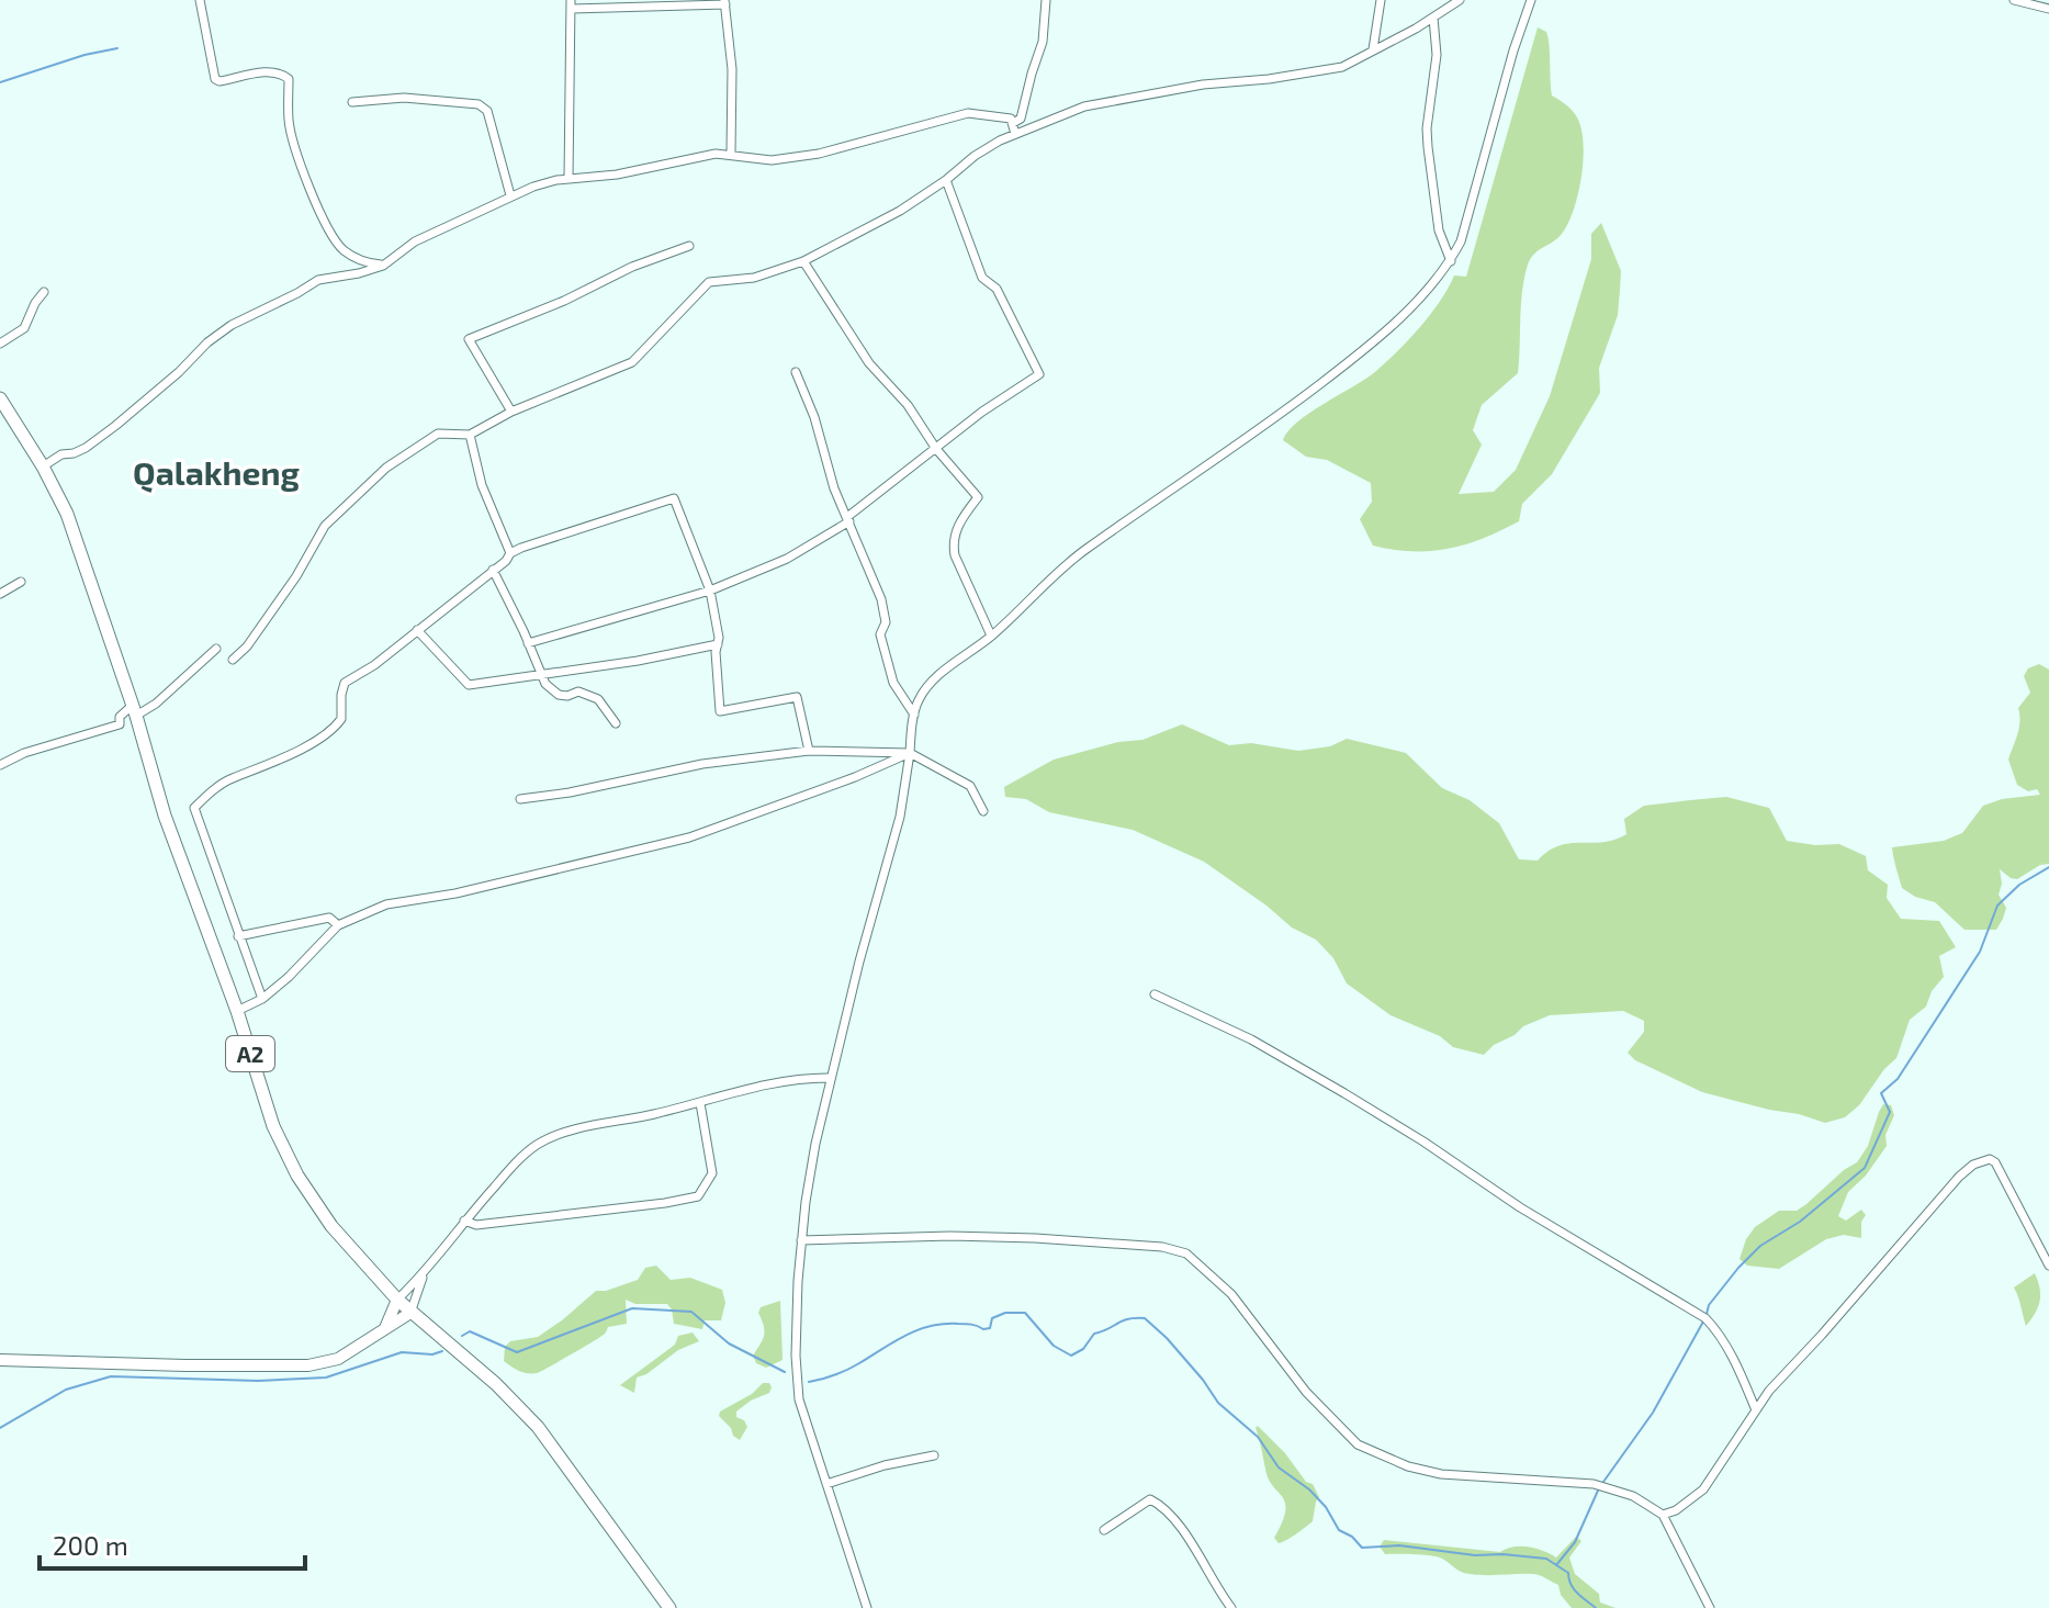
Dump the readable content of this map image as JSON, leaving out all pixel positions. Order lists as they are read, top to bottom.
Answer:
{
  "streets": {
    "main road": ["A2"]
  },
  "districts": ["Qalakheng"],
  "scale_bar": "200 m"
}
